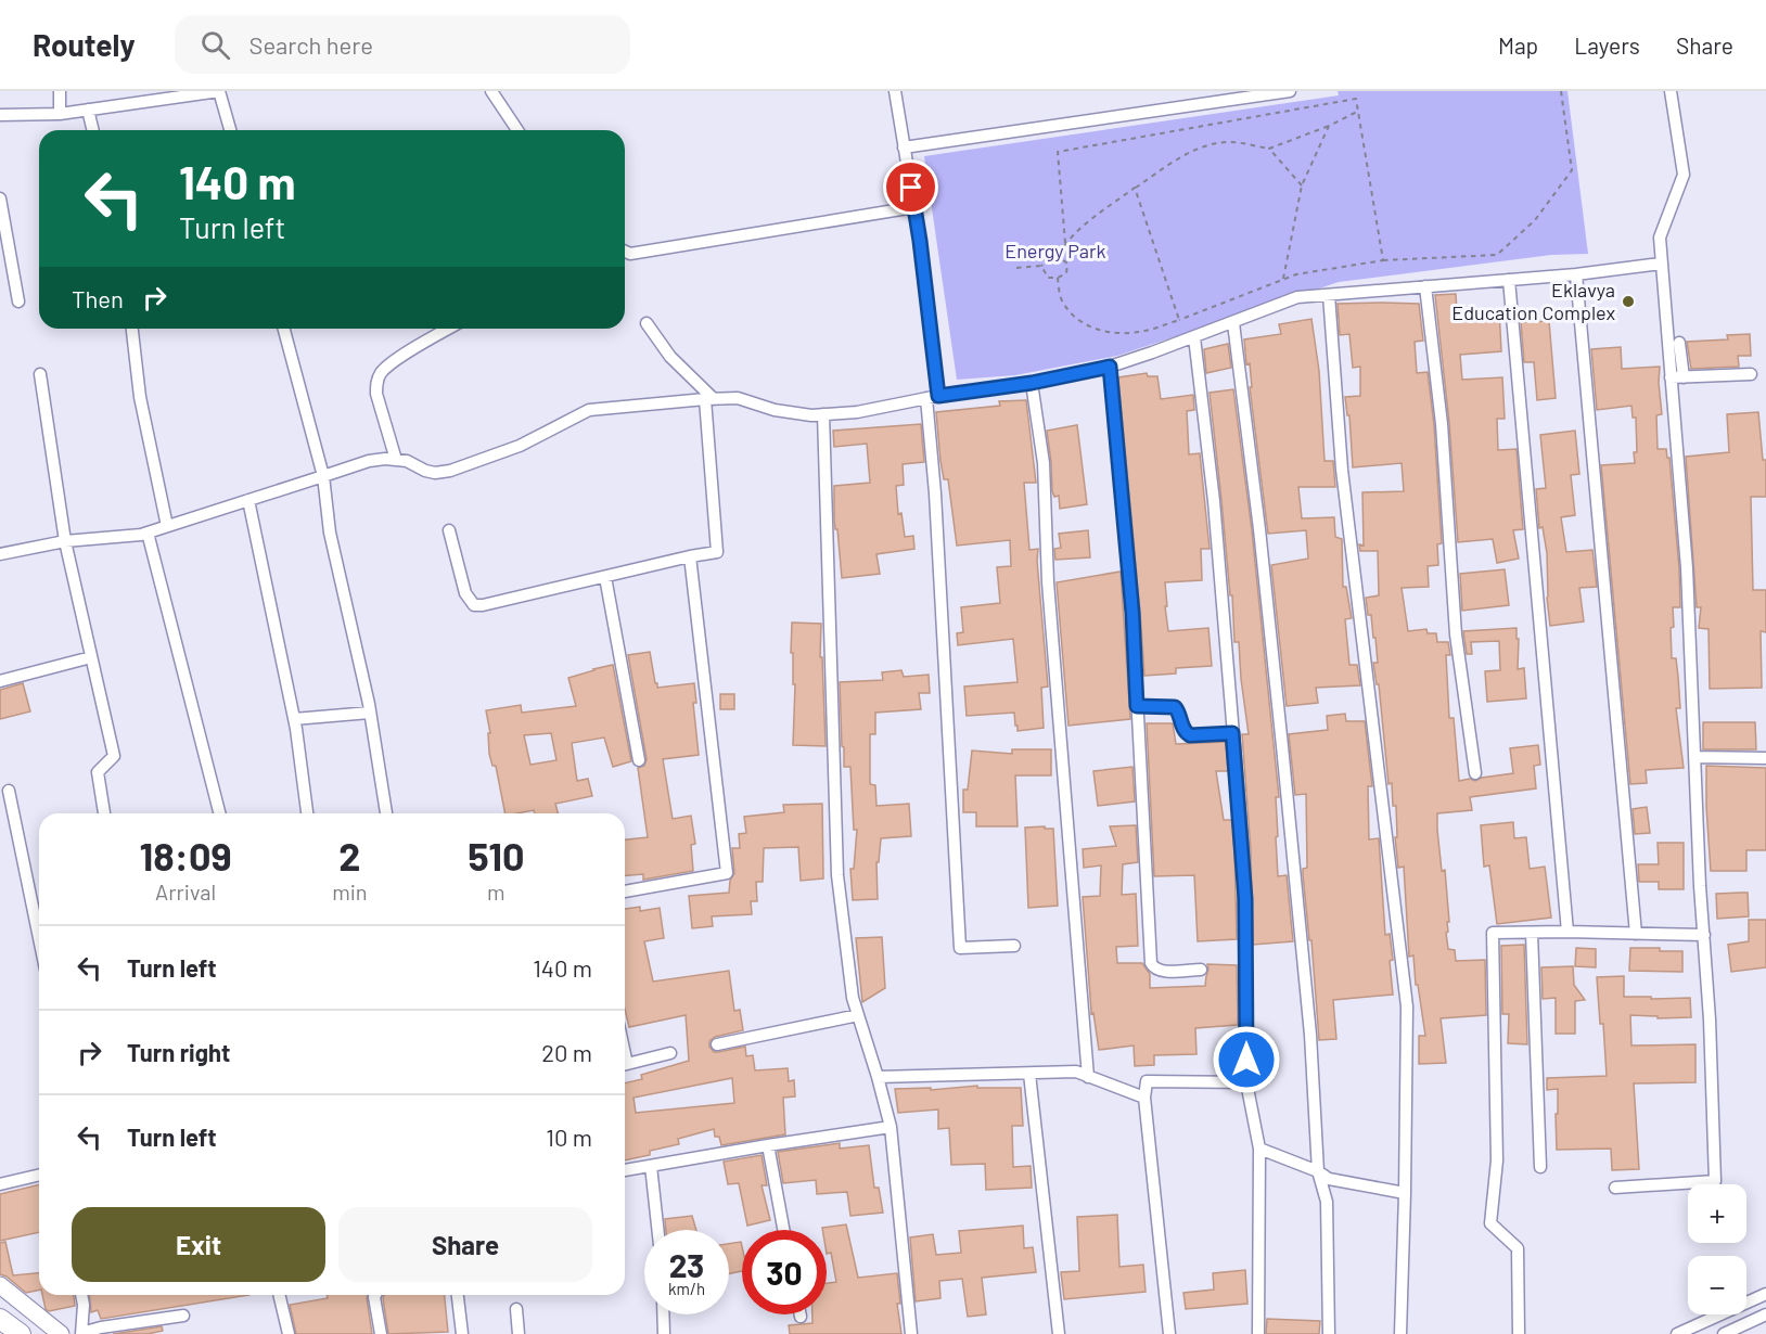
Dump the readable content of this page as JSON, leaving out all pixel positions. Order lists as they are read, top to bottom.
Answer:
{
  "parks": ["Energy Park"],
  "places": ["Eklavya Education Complex"],
  "page": {
    "header": "Routely",
    "search": "Search here",
    "nav": ["Map", "Layers", "Share"],
    "turn": ["140 m", "Turn left"],
    "then": "Then",
    "eta": [
      "18:09",
      "Arrival",
      "2",
      "min",
      "510",
      "m"
    ],
    "list": [
      {
        "name": "Turn left",
        "value": "140 m"
      },
      {
        "name": "Turn right",
        "value": "20 m"
      },
      {
        "name": "Turn left",
        "value": "10 m"
      }
    ],
    "map_buttons": ["+", "−"],
    "buttons": ["Exit", "Share"],
    "speed": "23 km/h",
    "limit": "30"
  }
}
